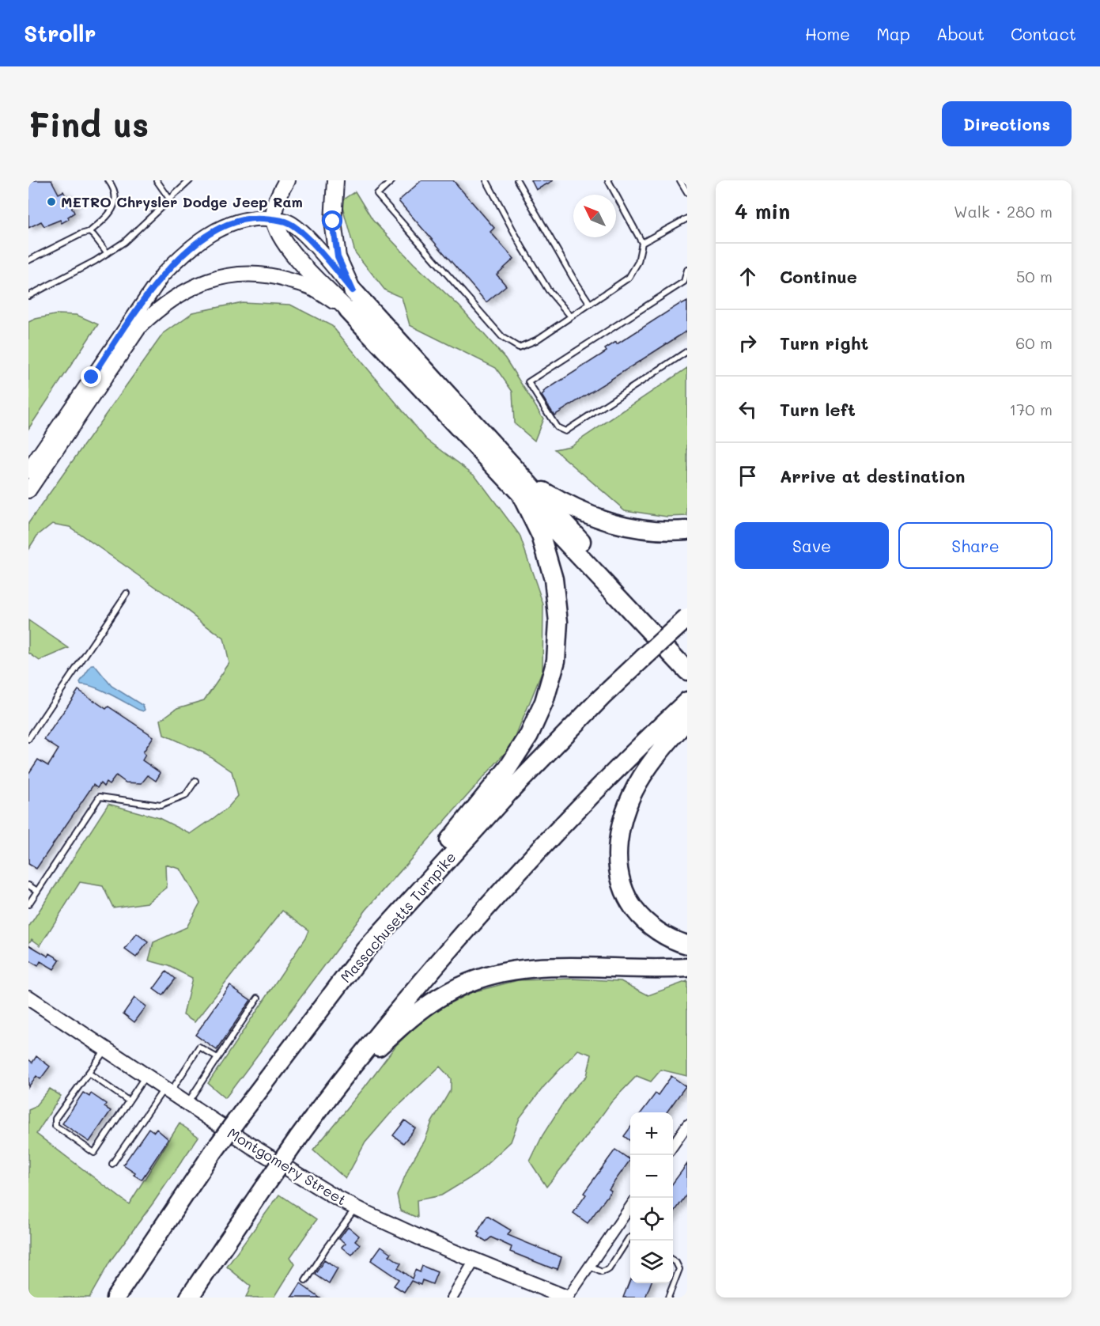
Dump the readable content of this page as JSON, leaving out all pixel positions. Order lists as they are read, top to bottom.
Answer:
{
  "streets": {
    "highway": ["Massachusetts Turnpike"],
    "main road": ["Montgomery Street"]
  },
  "places": ["METRO Chrysler Dodge Jeep Ram"],
  "north": "top left",
  "page": {
    "header": "Strollr",
    "nav": [
      "Home",
      "Map",
      "About",
      "Contact"
    ],
    "buttons": [
      "Directions",
      ["Save", "Share"]
    ],
    "title": "Find us",
    "heading": ["4 min", "Walk · 280 m"],
    "list": [
      ["Continue", "50 m"],
      ["Turn right", "60 m"],
      ["Turn left", "170 m"],
      "Arrive at destination"
    ],
    "map_buttons": ["+", "−"]
  }
}
